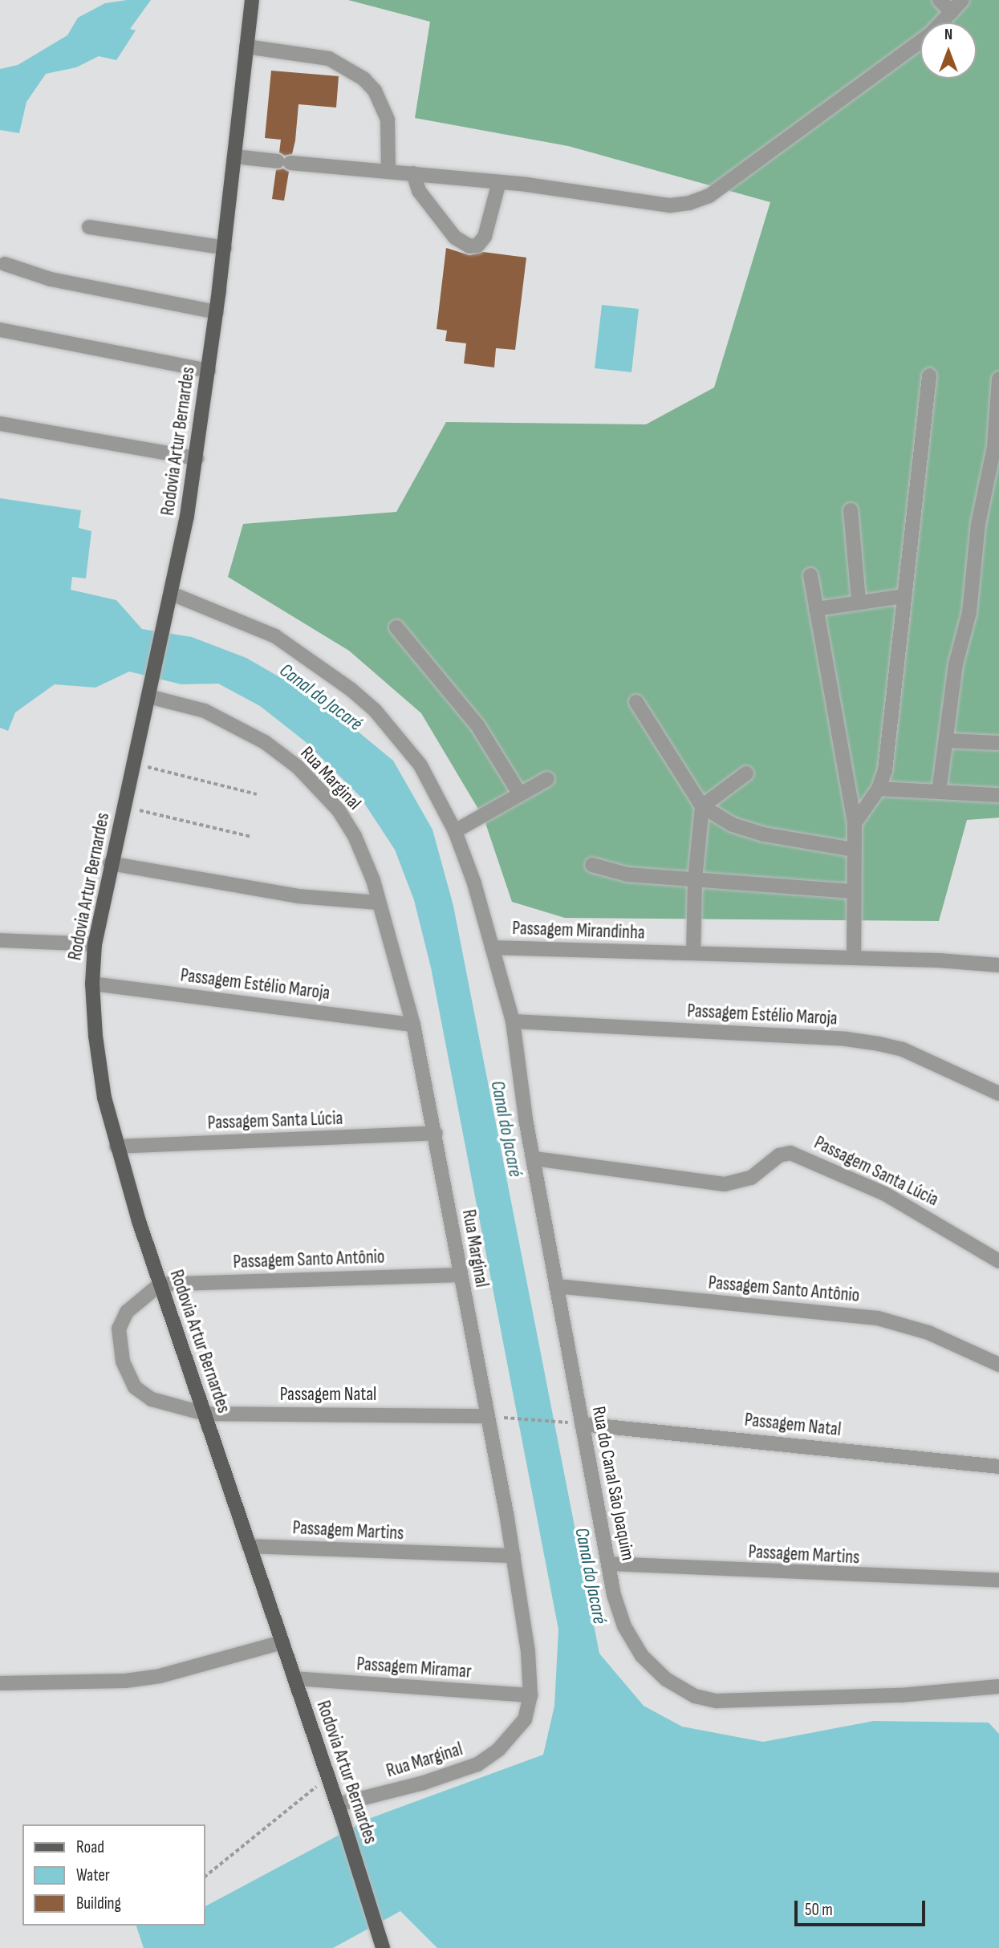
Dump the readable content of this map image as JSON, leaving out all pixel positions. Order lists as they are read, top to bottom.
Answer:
{
  "streets": {
    "main road": ["Rodovia Artur Bernardes"],
    "street": [
      "Rua Marginal",
      "Passagem Mirandinha",
      "Passagem Estélio Maroja",
      "Passagem Santa Lúcia",
      "Passagem Santo Antônio",
      "Passagem Natal",
      "Rua do Canal São Joaquim",
      "Passagem Martins",
      "Passagem Miramar"
    ]
  },
  "crossings": [
    ["Rodovia Artur Bernardes", "Rua Marginal"],
    ["Rodovia Artur Bernardes", "Passagem Mirandinha"],
    ["Rodovia Artur Bernardes", "Passagem Estélio Maroja"],
    ["Rodovia Artur Bernardes", "Passagem Santa Lúcia"],
    ["Rodovia Artur Bernardes", "Passagem Santo Antônio"],
    ["Rodovia Artur Bernardes", "Passagem Natal"],
    ["Rodovia Artur Bernardes", "Passagem Martins"],
    ["Rodovia Artur Bernardes", "Passagem Miramar"],
    ["Rua Marginal", "Passagem Estélio Maroja"],
    ["Rua Marginal", "Passagem Santa Lúcia"],
    ["Rua Marginal", "Passagem Santo Antônio"],
    ["Rua Marginal", "Passagem Natal"],
    ["Rua Marginal", "Passagem Martins"],
    ["Rua Marginal", "Passagem Miramar"],
    ["Passagem Mirandinha", "Rua do Canal São Joaquim"],
    ["Passagem Estélio Maroja", "Rua do Canal São Joaquim"],
    ["Passagem Santa Lúcia", "Rua do Canal São Joaquim"],
    ["Passagem Santo Antônio", "Passagem Natal"],
    ["Passagem Santo Antônio", "Rua do Canal São Joaquim"],
    ["Passagem Natal", "Rua do Canal São Joaquim"],
    ["Rua do Canal São Joaquim", "Passagem Martins"]
  ],
  "water": ["Canal do Jacaré"],
  "legend": ["Road", "Water", "Building"],
  "scale_bar": "50 m",
  "north": "top"
}
